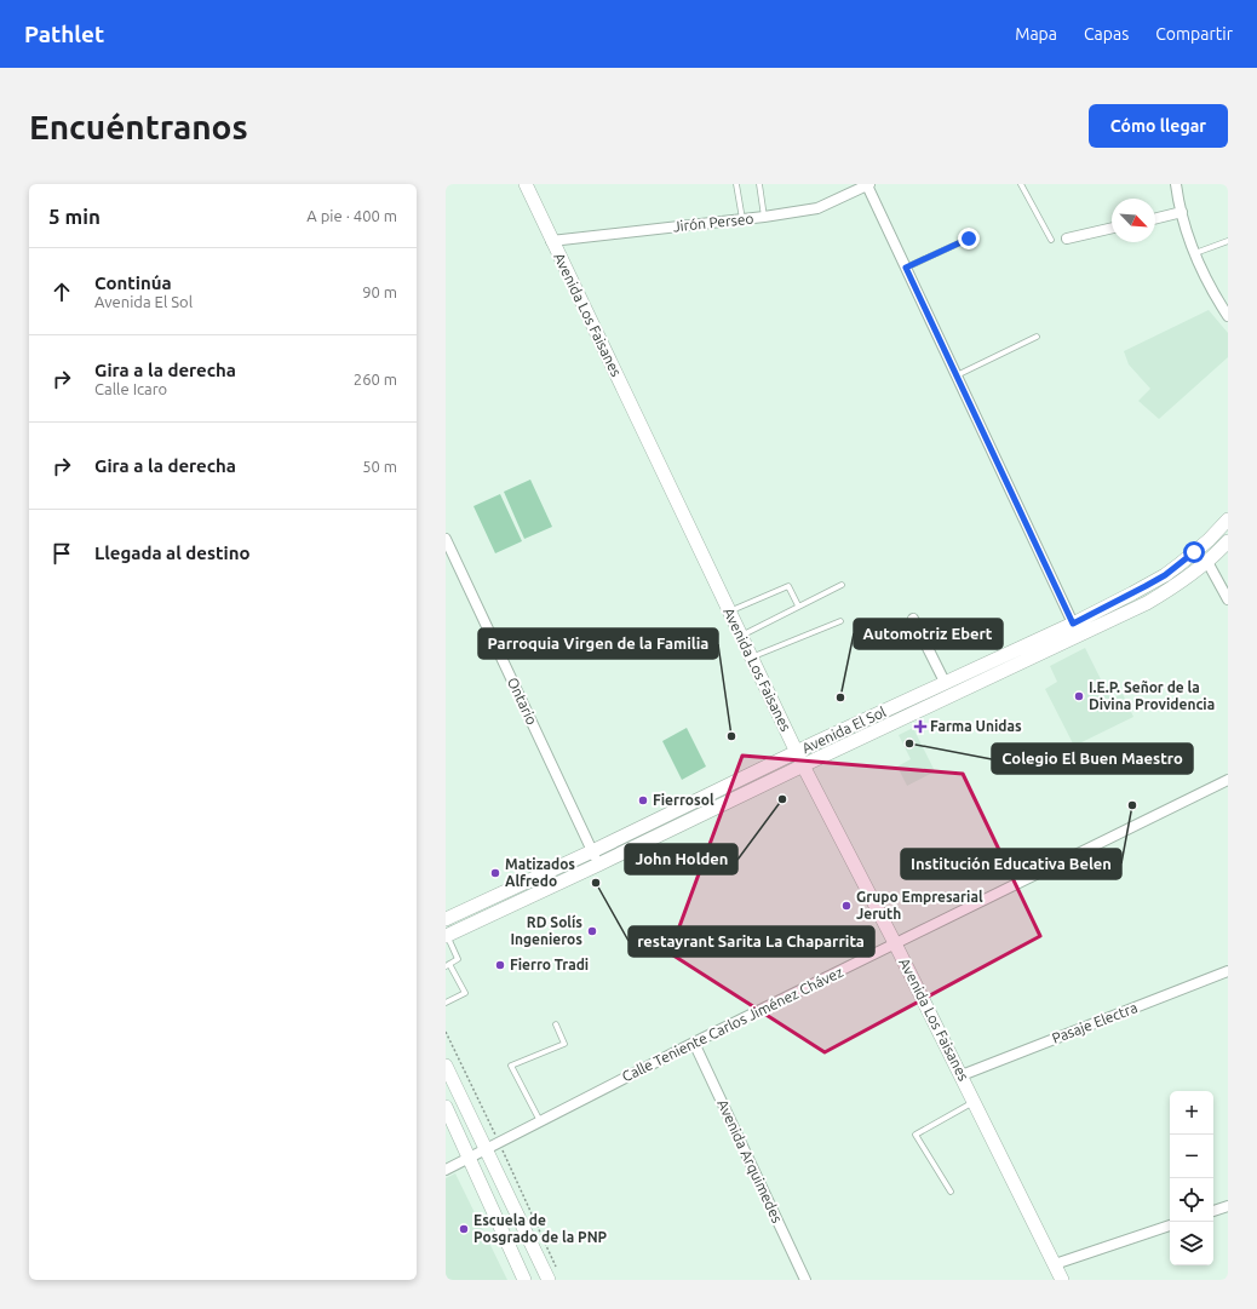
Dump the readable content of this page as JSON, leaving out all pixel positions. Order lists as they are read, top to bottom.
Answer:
{
  "streets": {
    "main road": ["Avenida Los Faisanes", "Avenida El Sol"],
    "street": [
      "Jirón Perseo",
      "Ontario",
      "Pasaje Electra",
      "Calle Teniente Carlos Jiménez Chávez",
      "Avenida Arquimedes"
    ]
  },
  "crossings": [
    ["Jirón Perseo", "Avenida Los Faisanes"],
    ["Avenida Los Faisanes", "Avenida El Sol"],
    ["Avenida Los Faisanes", "Pasaje Electra"],
    ["Avenida Los Faisanes", "Calle Teniente Carlos Jiménez Chávez"],
    ["Ontario", "Avenida El Sol"],
    ["Calle Teniente Carlos Jiménez Chávez", "Avenida Arquimedes"]
  ],
  "places": {
    "other": [
      "I.E.P. Señor de la Divina Providencia",
      "Automotriz Ebert",
      "Parroquia Virgen de la Familia",
      "Colegio El Buen Maestro",
      "John Holden",
      "Fierrosol",
      "Institución Educativa Belen",
      "Matizados Alfredo",
      "restayrant Sarita La Chaparrita",
      "Grupo Empresarial Jeruth",
      "RD Solís Ingenieros",
      "Fierro Tradi",
      "Escuela de Posgrado de la PNP"
    ],
    "health": ["Farma Unidas"]
  },
  "north": "bottom right",
  "page": {
    "header": "Pathlet",
    "nav": ["Mapa", "Capas", "Compartir"],
    "buttons": "Cómo llegar",
    "title": "Encuéntranos",
    "heading": ["5 min", "A pie · 400 m"],
    "list": [
      ["Continúa", "Avenida El Sol", "90 m"],
      ["Gira a la derecha", "Calle Icaro", "260 m"],
      ["Gira a la derecha", "50 m"],
      "Llegada al destino"
    ],
    "map_buttons": ["+", "−"]
  }
}
